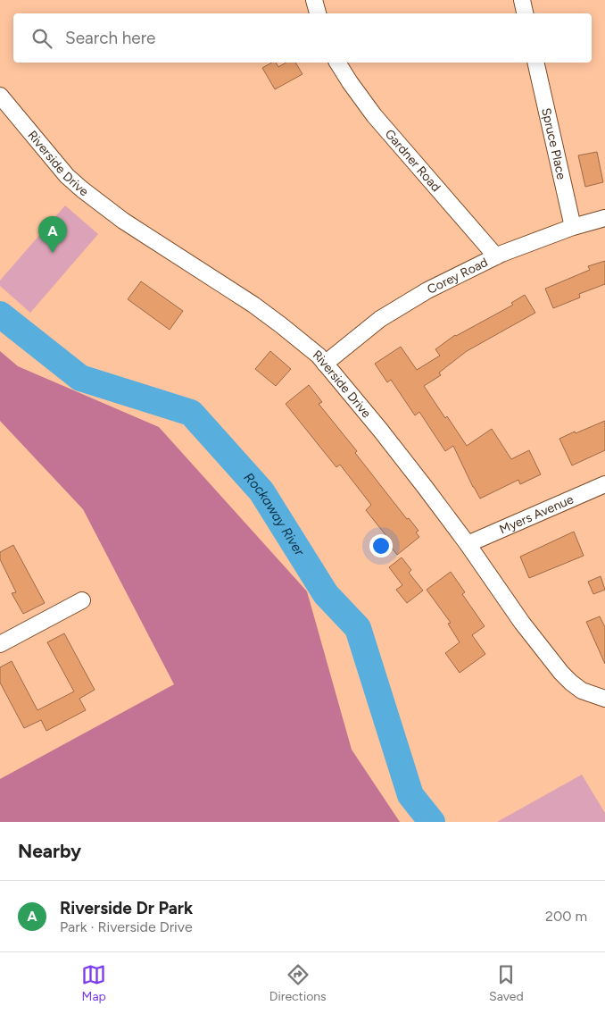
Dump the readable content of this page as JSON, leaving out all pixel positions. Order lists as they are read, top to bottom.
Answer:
{
  "streets": {
    "street": [
      "Spruce Place",
      "Gardner Road",
      "Riverside Drive",
      "Corey Road",
      "Myers Avenue"
    ]
  },
  "crossings": [
    ["Spruce Place", "Corey Road"],
    ["Gardner Road", "Corey Road"],
    ["Riverside Drive", "Corey Road"],
    ["Riverside Drive", "Myers Avenue"]
  ],
  "water": ["Rockaway River"],
  "page": {
    "search": "Search here",
    "pins": "A",
    "heading": "Nearby",
    "list": [
      {
        "mark": "A",
        "name": "Riverside Dr Park",
        "note": "Park · Riverside Drive",
        "value": "200 m"
      }
    ],
    "nav": ["Map", "Directions", "Saved"]
  }
}
